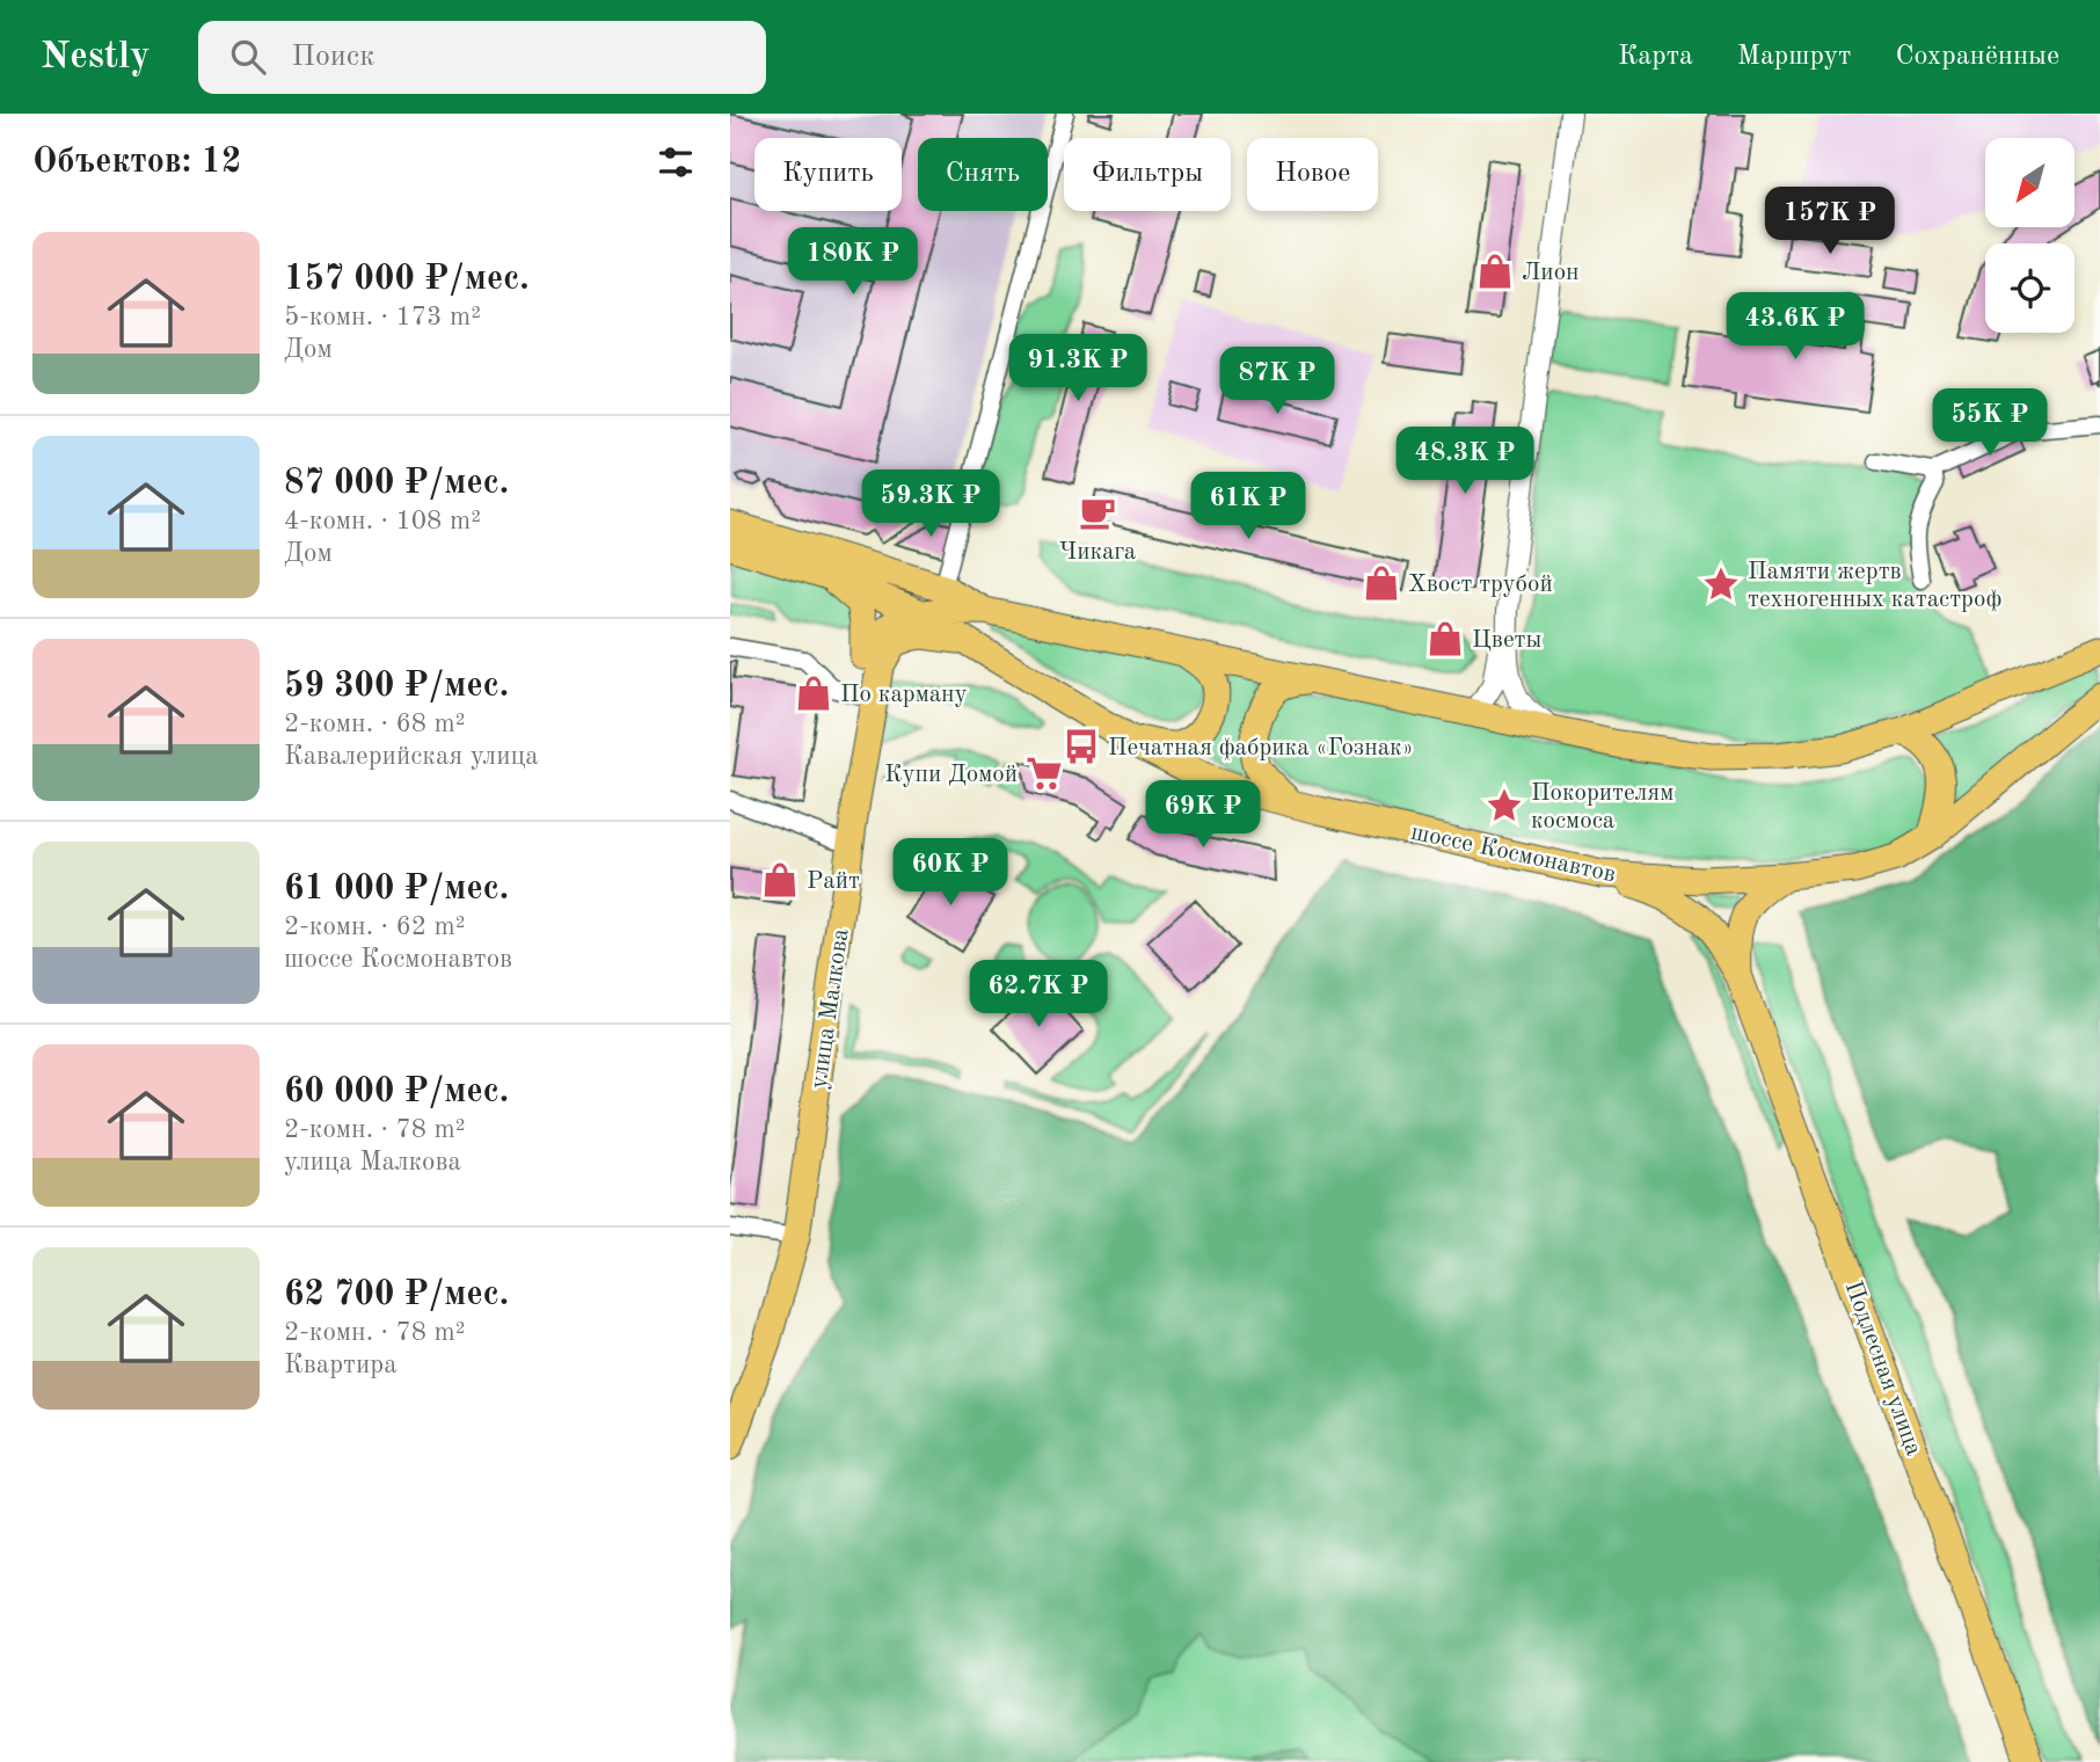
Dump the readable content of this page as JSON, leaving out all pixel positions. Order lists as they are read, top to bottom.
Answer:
{
  "streets": {
    "main road": ["шоссе Космонавтов", "улица Малкова", "Подлесная улица"]
  },
  "crossings": [
    ["шоссе Космонавтов", "улица Малкова"]
  ],
  "places": {
    "shop": [
      "Лион",
      "Хвост трубой",
      "Цветы",
      "По карману",
      "Райт"
    ],
    "cafe": ["Чикага"],
    "place": ["Памяти жертв техногенных катастроф", "Покорителям космоса"],
    "bus stop": ["Печатная фабрика «Гознак»"],
    "supermarket": ["Купи Домой"]
  },
  "north": "bottom left",
  "page": {
    "header": "Nestly",
    "search": "Поиск",
    "nav": ["Карта", "Маршрут", "Сохранённые"],
    "heading": "Объектов: 12",
    "chip": [
      "Купить",
      "Снять",
      "Фильтры",
      "Новое"
    ],
    "price": [
      "157K ₽",
      "180K ₽",
      "43.6K ₽",
      "91.3K ₽",
      "87K ₽",
      "55K ₽",
      "48.3K ₽",
      "59.3K ₽",
      "61K ₽",
      "69K ₽",
      "60K ₽",
      "62.7K ₽"
    ],
    "list": [
      {
        "name": "157 000 ₽/мес.",
        "note": "5-комн. · 173 m² · Дом"
      },
      {
        "name": "87 000 ₽/мес.",
        "note": "4-комн. · 108 m² · Дом"
      },
      {
        "name": "59 300 ₽/мес.",
        "note": "2-комн. · 68 m² · Кавалерийская улица"
      },
      {
        "name": "61 000 ₽/мес.",
        "note": "2-комн. · 62 m² · шоссе Космонавтов"
      },
      {
        "name": "60 000 ₽/мес.",
        "note": "2-комн. · 78 m² · улица Малкова"
      },
      {
        "name": "62 700 ₽/мес.",
        "note": "2-комн. · 78 m² · Квартира"
      }
    ]
  }
}
